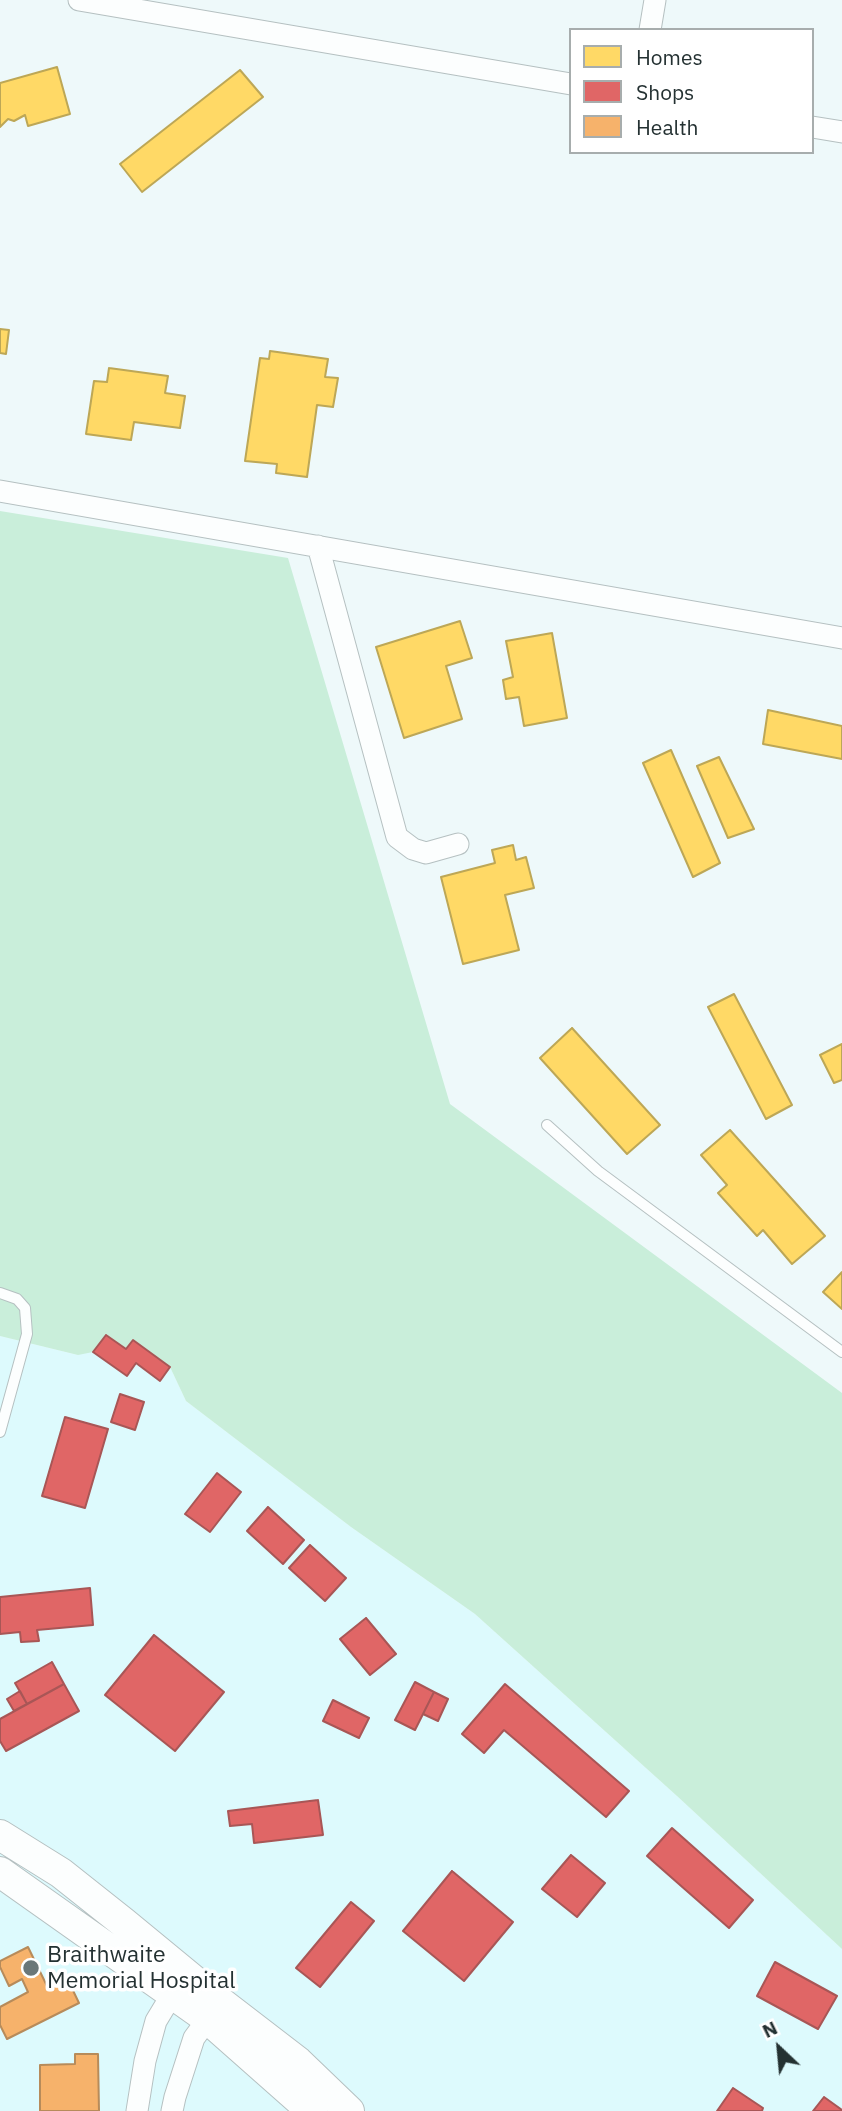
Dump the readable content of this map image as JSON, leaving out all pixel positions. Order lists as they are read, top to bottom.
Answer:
{
  "places": ["Braithwaite Memorial Hospital"],
  "legend": ["Homes", "Shops", "Health"],
  "north": "top left"
}
